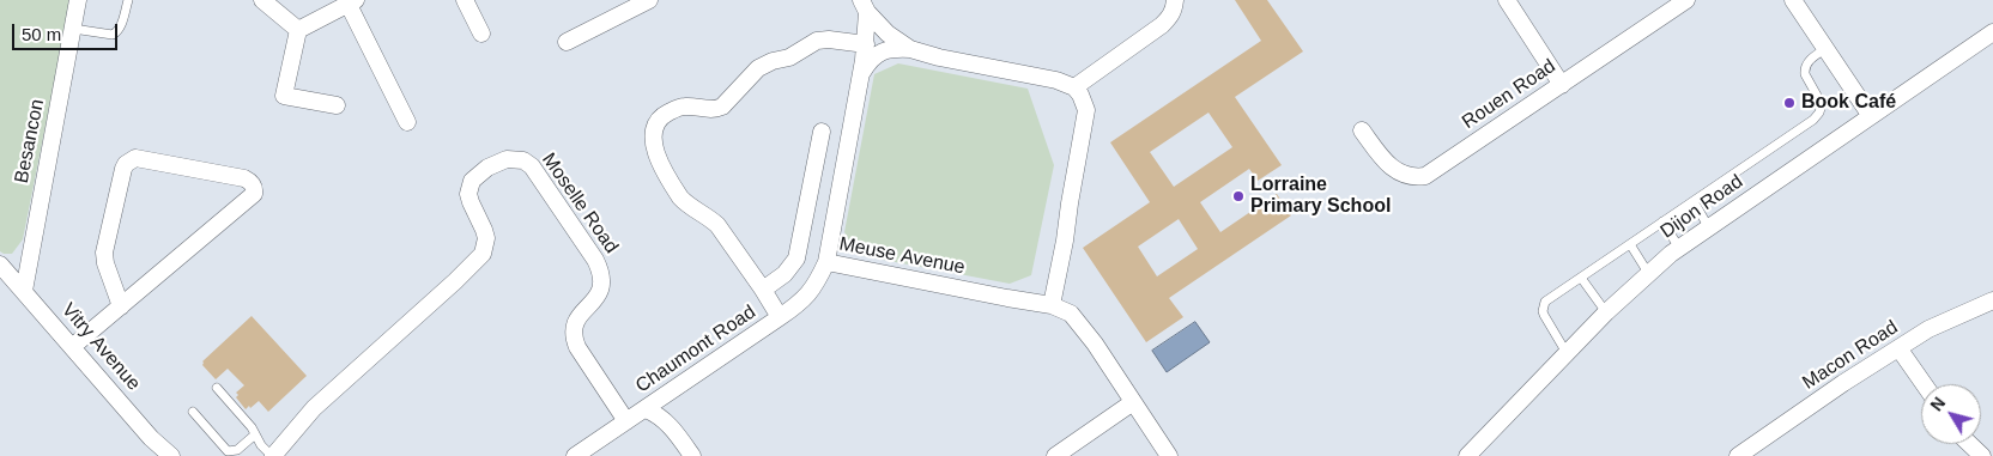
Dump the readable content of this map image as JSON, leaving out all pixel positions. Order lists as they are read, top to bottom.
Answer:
{
  "streets": {
    "street": [
      "Rouen Road",
      "Besancon",
      "Moselle Road",
      "Dijon Road",
      "Meuse Avenue",
      "Vitry Avenue",
      "Chaumont Road",
      "Macon Road"
    ]
  },
  "crossings": [
    ["Besancon", "Vitry Avenue"],
    ["Moselle Road", "Chaumont Road"],
    ["Meuse Avenue", "Chaumont Road"]
  ],
  "places": ["Book Café", "Lorraine Primary School"],
  "scale_bar": "50 m",
  "north": "top left"
}
